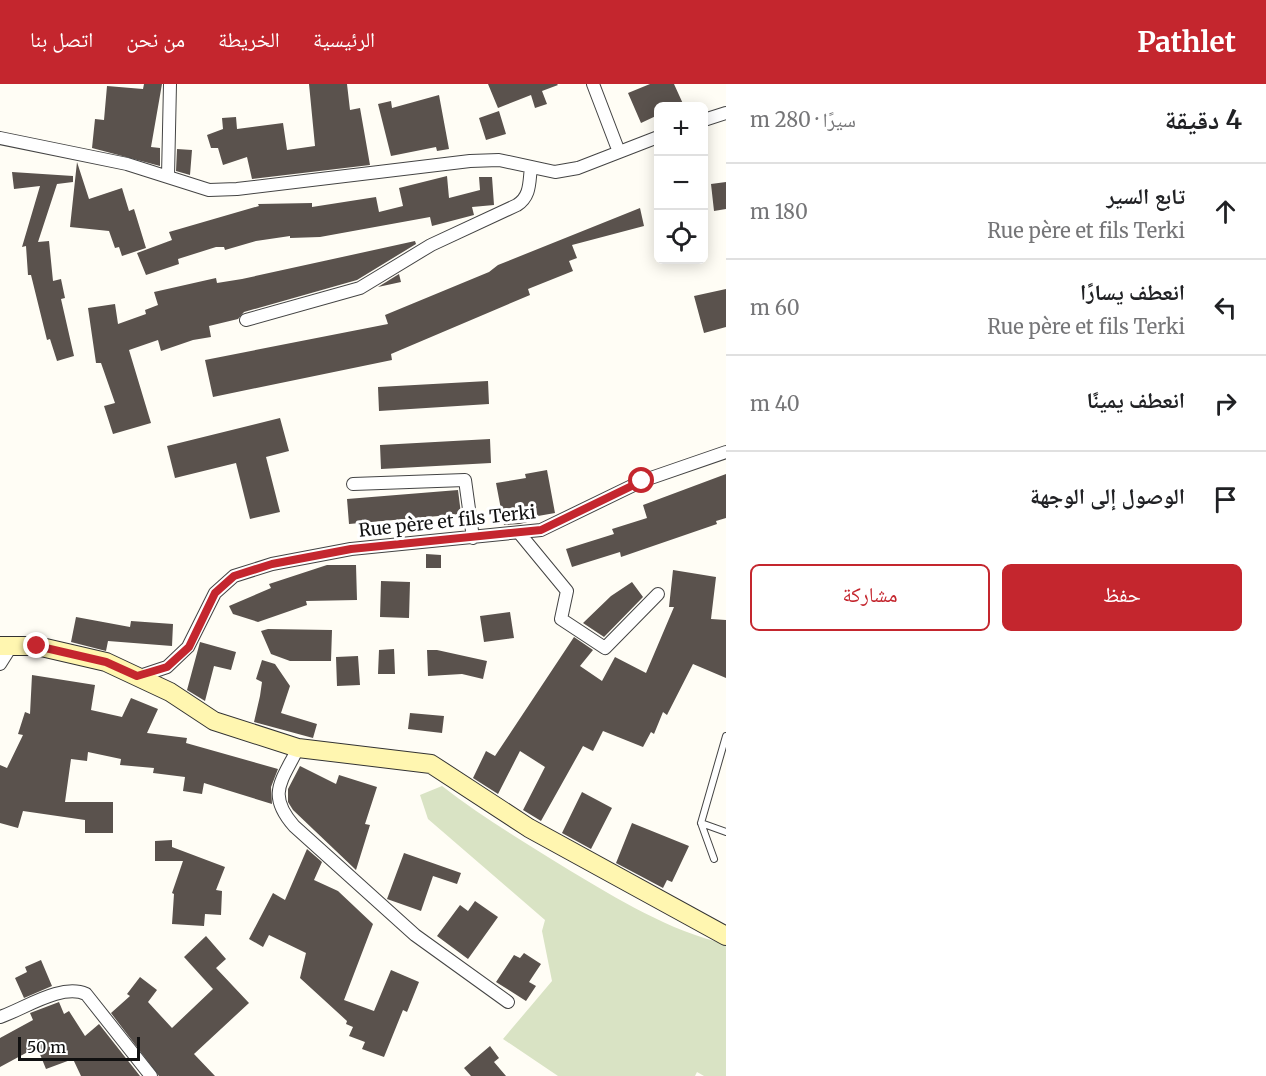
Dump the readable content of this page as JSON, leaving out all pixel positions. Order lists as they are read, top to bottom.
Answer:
{
  "streets": {
    "street": ["Rue père et fils Terki"]
  },
  "scale_bar": "50 m",
  "page": {
    "header": "Pathlet",
    "nav": [
      "الرئيسية",
      "الخريطة",
      "من نحن",
      "اتصل بنا"
    ],
    "heading": ["4 دقيقة", "سيرًا · 280 m"],
    "map_buttons": ["+", "−"],
    "list": [
      ["تابع السير", "Rue père et fils Terki", "180 m"],
      ["انعطف يسارًا", "Rue père et fils Terki", "60 m"],
      ["انعطف يمينًا", "40 m"],
      "الوصول إلى الوجهة"
    ],
    "buttons": ["حفظ", "مشاركة"],
    "scale": "50 m"
  }
}
